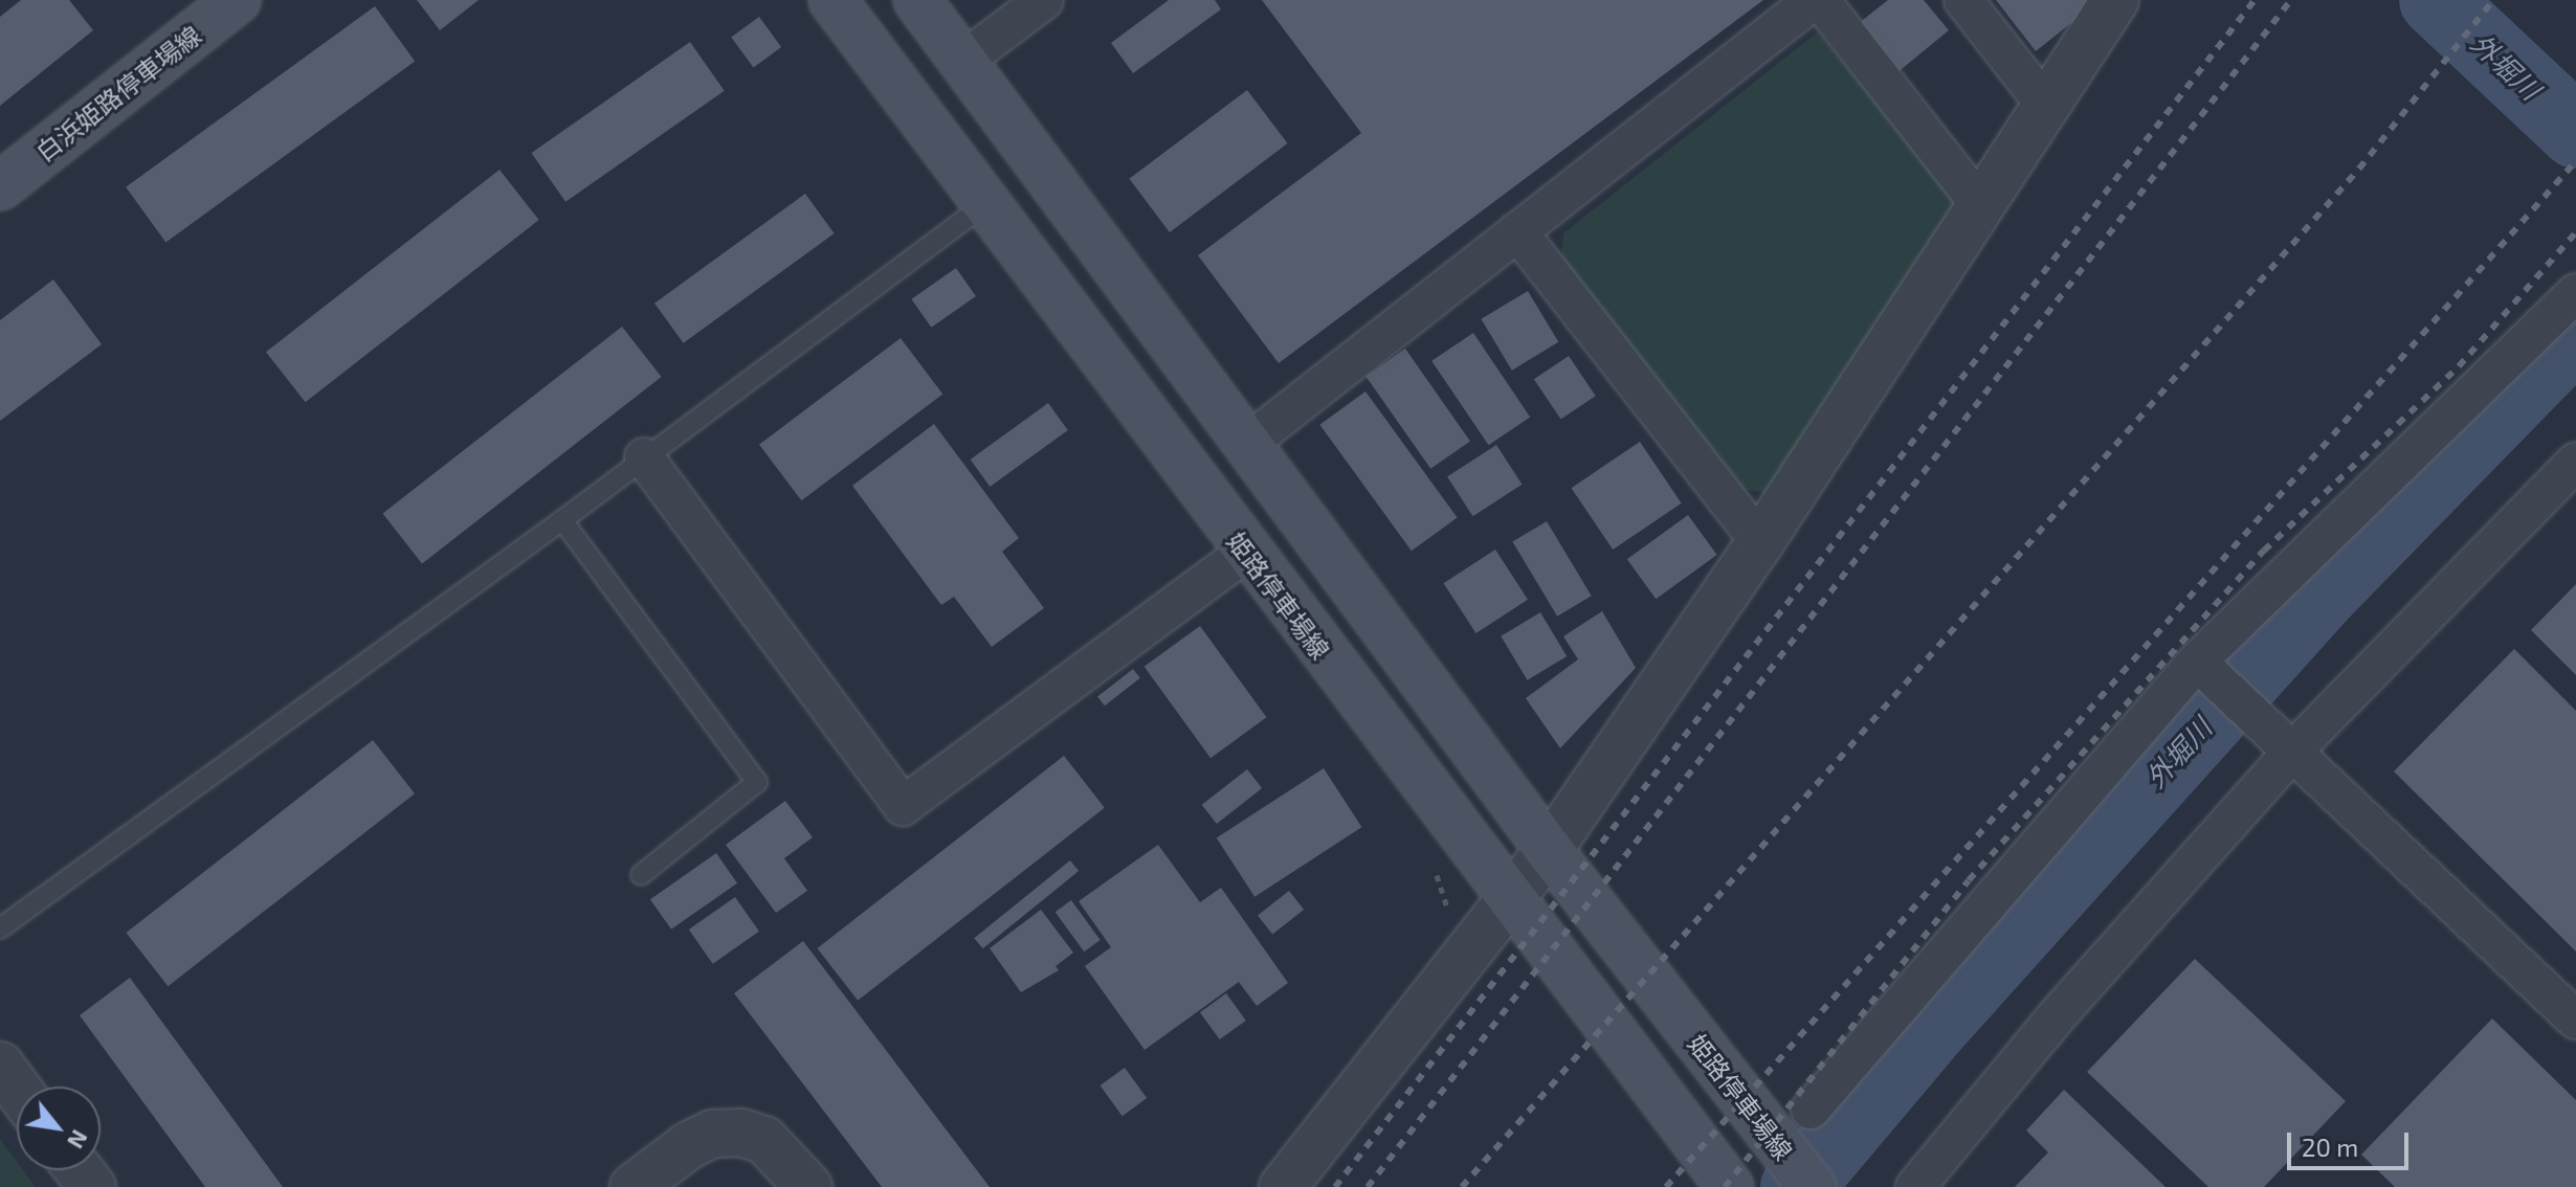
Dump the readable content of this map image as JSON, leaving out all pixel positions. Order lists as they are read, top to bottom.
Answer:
{
  "streets": {
    "main road": ["白浜姫路停車場線", "姫路停車場線"]
  },
  "water": ["外堀川"],
  "scale_bar": "20 m",
  "north": "bottom right"
}
